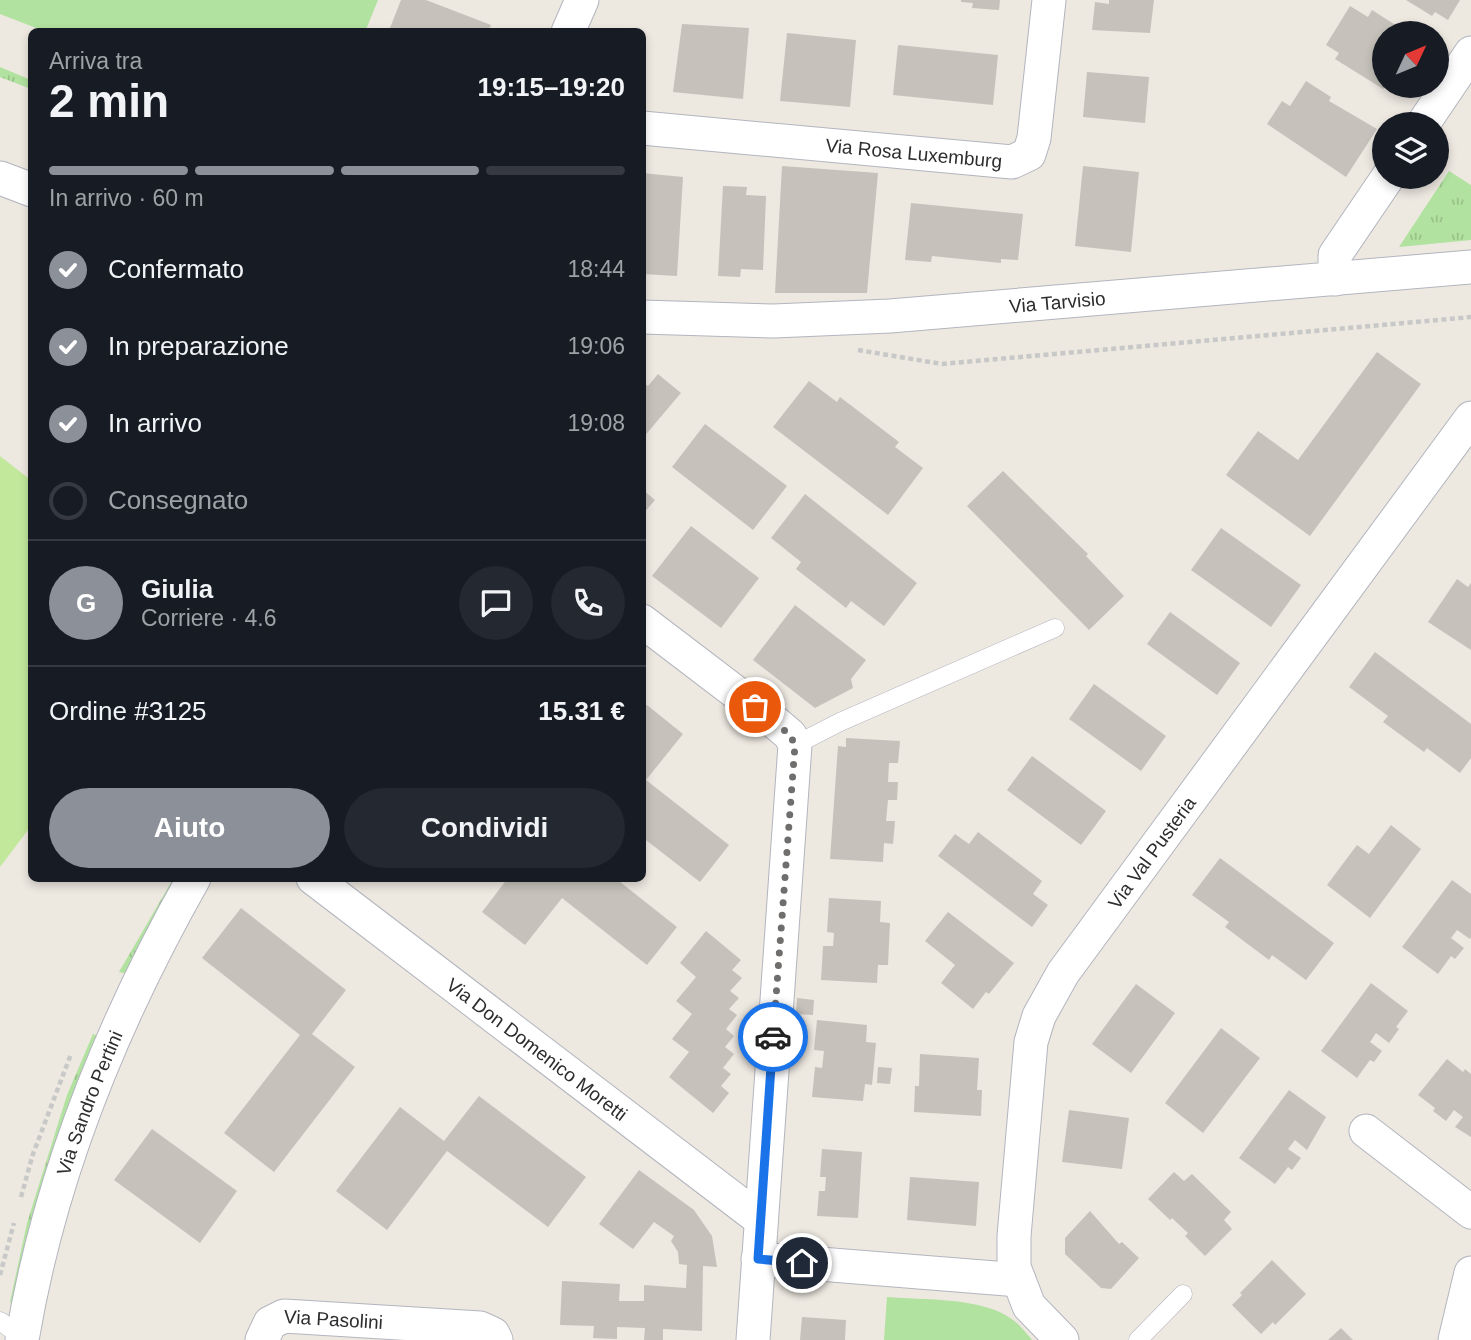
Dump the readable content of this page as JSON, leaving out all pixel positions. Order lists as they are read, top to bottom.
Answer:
{
  "streets": {
    "street": [
      "Via Rosa Luxemburg",
      "Via Tarvisio",
      "Via Val Pusteria",
      "Via Don Domenico Moretti",
      "Via Sandro Pertini",
      "Via Pasolini"
    ]
  },
  "north": "top right",
  "page": {
    "heading": ["2 min", "Arriva tra", "19:15–19:20"],
    "panel": [
      "Giulia",
      "Corriere · 4.6",
      "Ordine #3125",
      "15.31 €"
    ],
    "bar": "In arrivo · 60 m",
    "list": [
      ["Confermato", "18:44"],
      ["In preparazione", "19:06"],
      ["In arrivo", "19:08"],
      "Consegnato"
    ],
    "round": "G",
    "buttons": ["Aiuto", "Condividi"]
  }
}
